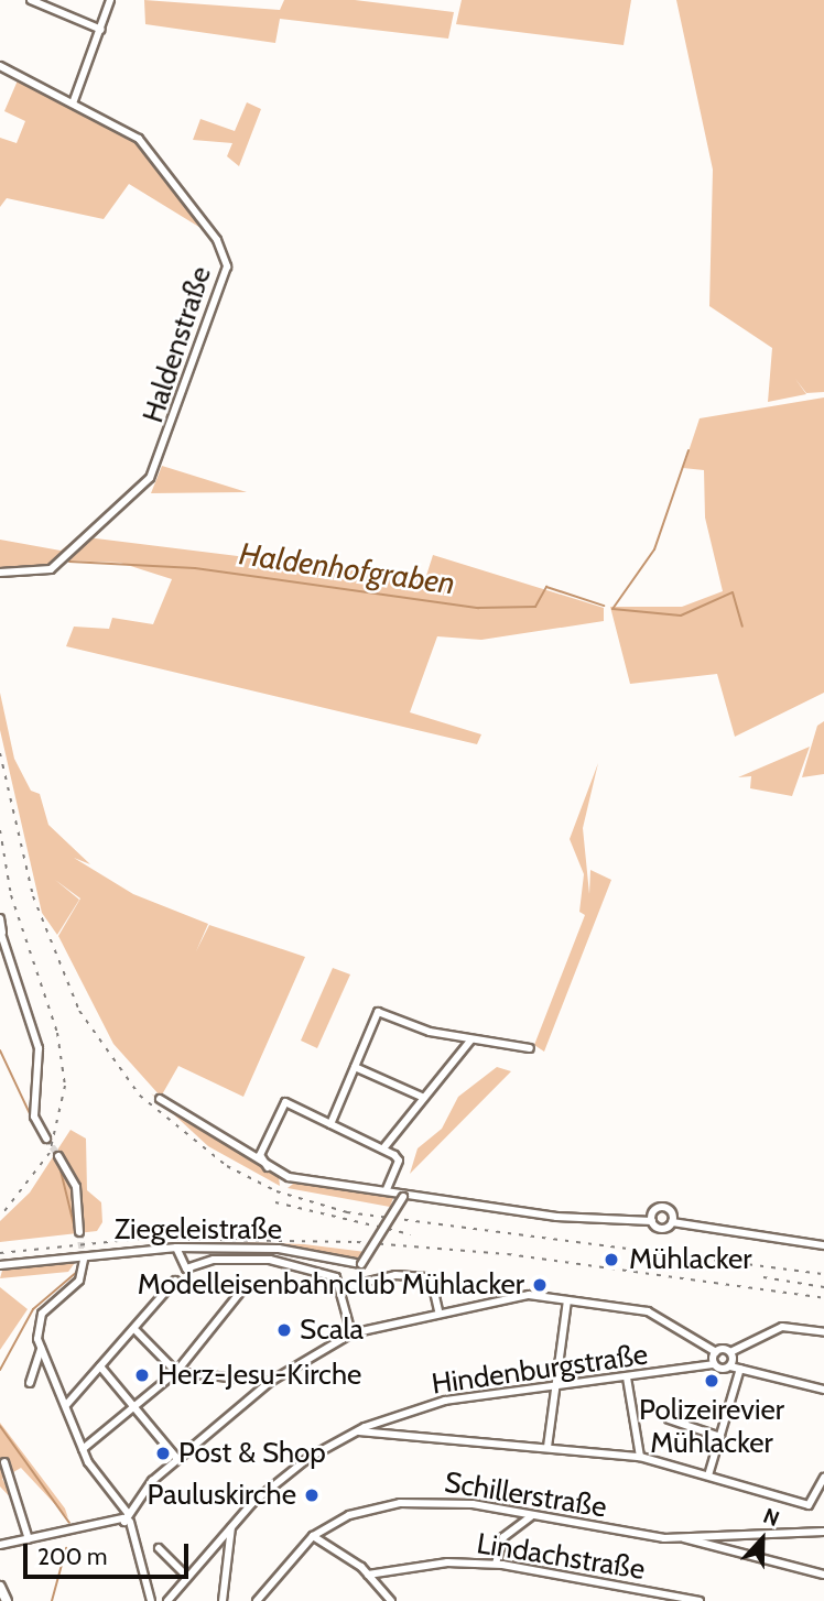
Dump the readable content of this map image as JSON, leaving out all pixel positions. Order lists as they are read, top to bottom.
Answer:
{
  "streets": {
    "street": [
      "Haldenstraße",
      "Ziegeleistraße",
      "Hindenburgstraße",
      "Schillerstraße",
      "Lindachstraße"
    ]
  },
  "water": ["Haldenhofgraben"],
  "places": [
    "Mühlacker",
    "Modelleisenbahnclub Mühlacker",
    "Scala",
    "Herz-Jesu-Kirche",
    "Polizeirevier Mühlacker",
    "Post & Shop",
    "Pauluskirche"
  ],
  "scale_bar": "200 m",
  "north": "top"
}
